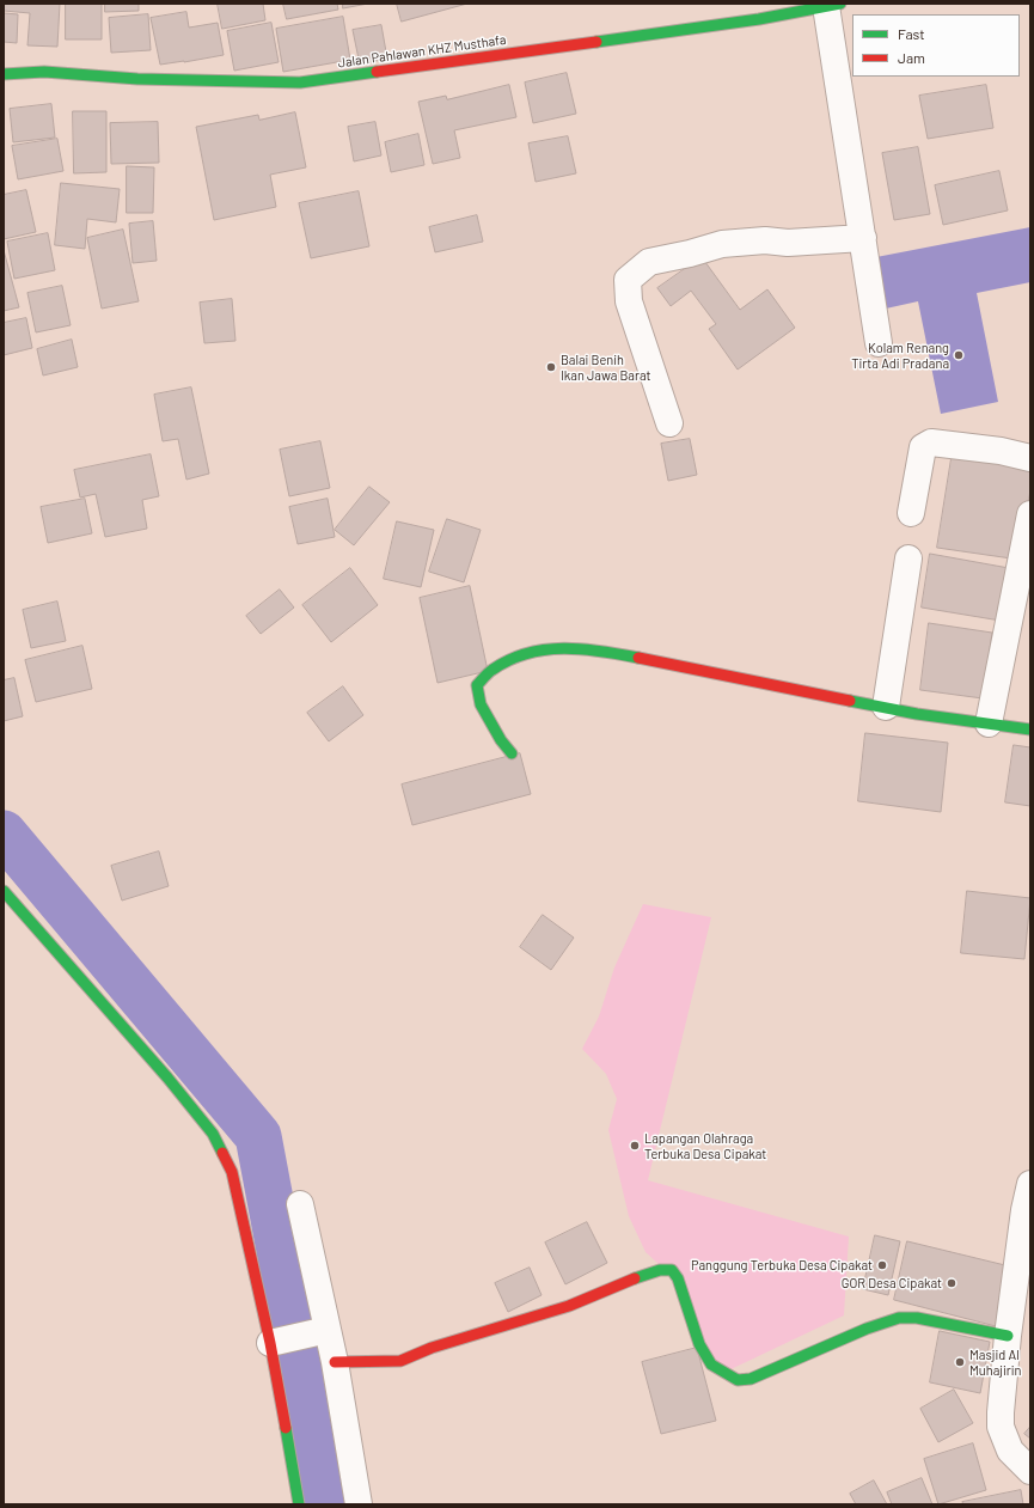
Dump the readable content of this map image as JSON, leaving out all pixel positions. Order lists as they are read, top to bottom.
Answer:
{
  "streets": {
    "street": ["Jalan Pahlawan KHZ Musthafa"]
  },
  "places": [
    "Kolam Renang Tirta Adi Pradana",
    "Balai Benih Ikan Jawa Barat",
    "Lapangan Olahraga Terbuka Desa Cipakat",
    "Panggung Terbuka Desa Cipakat",
    "GOR Desa Cipakat",
    "Masjid Al Muhajirin"
  ],
  "legend": ["Fast", "Jam"]
}
